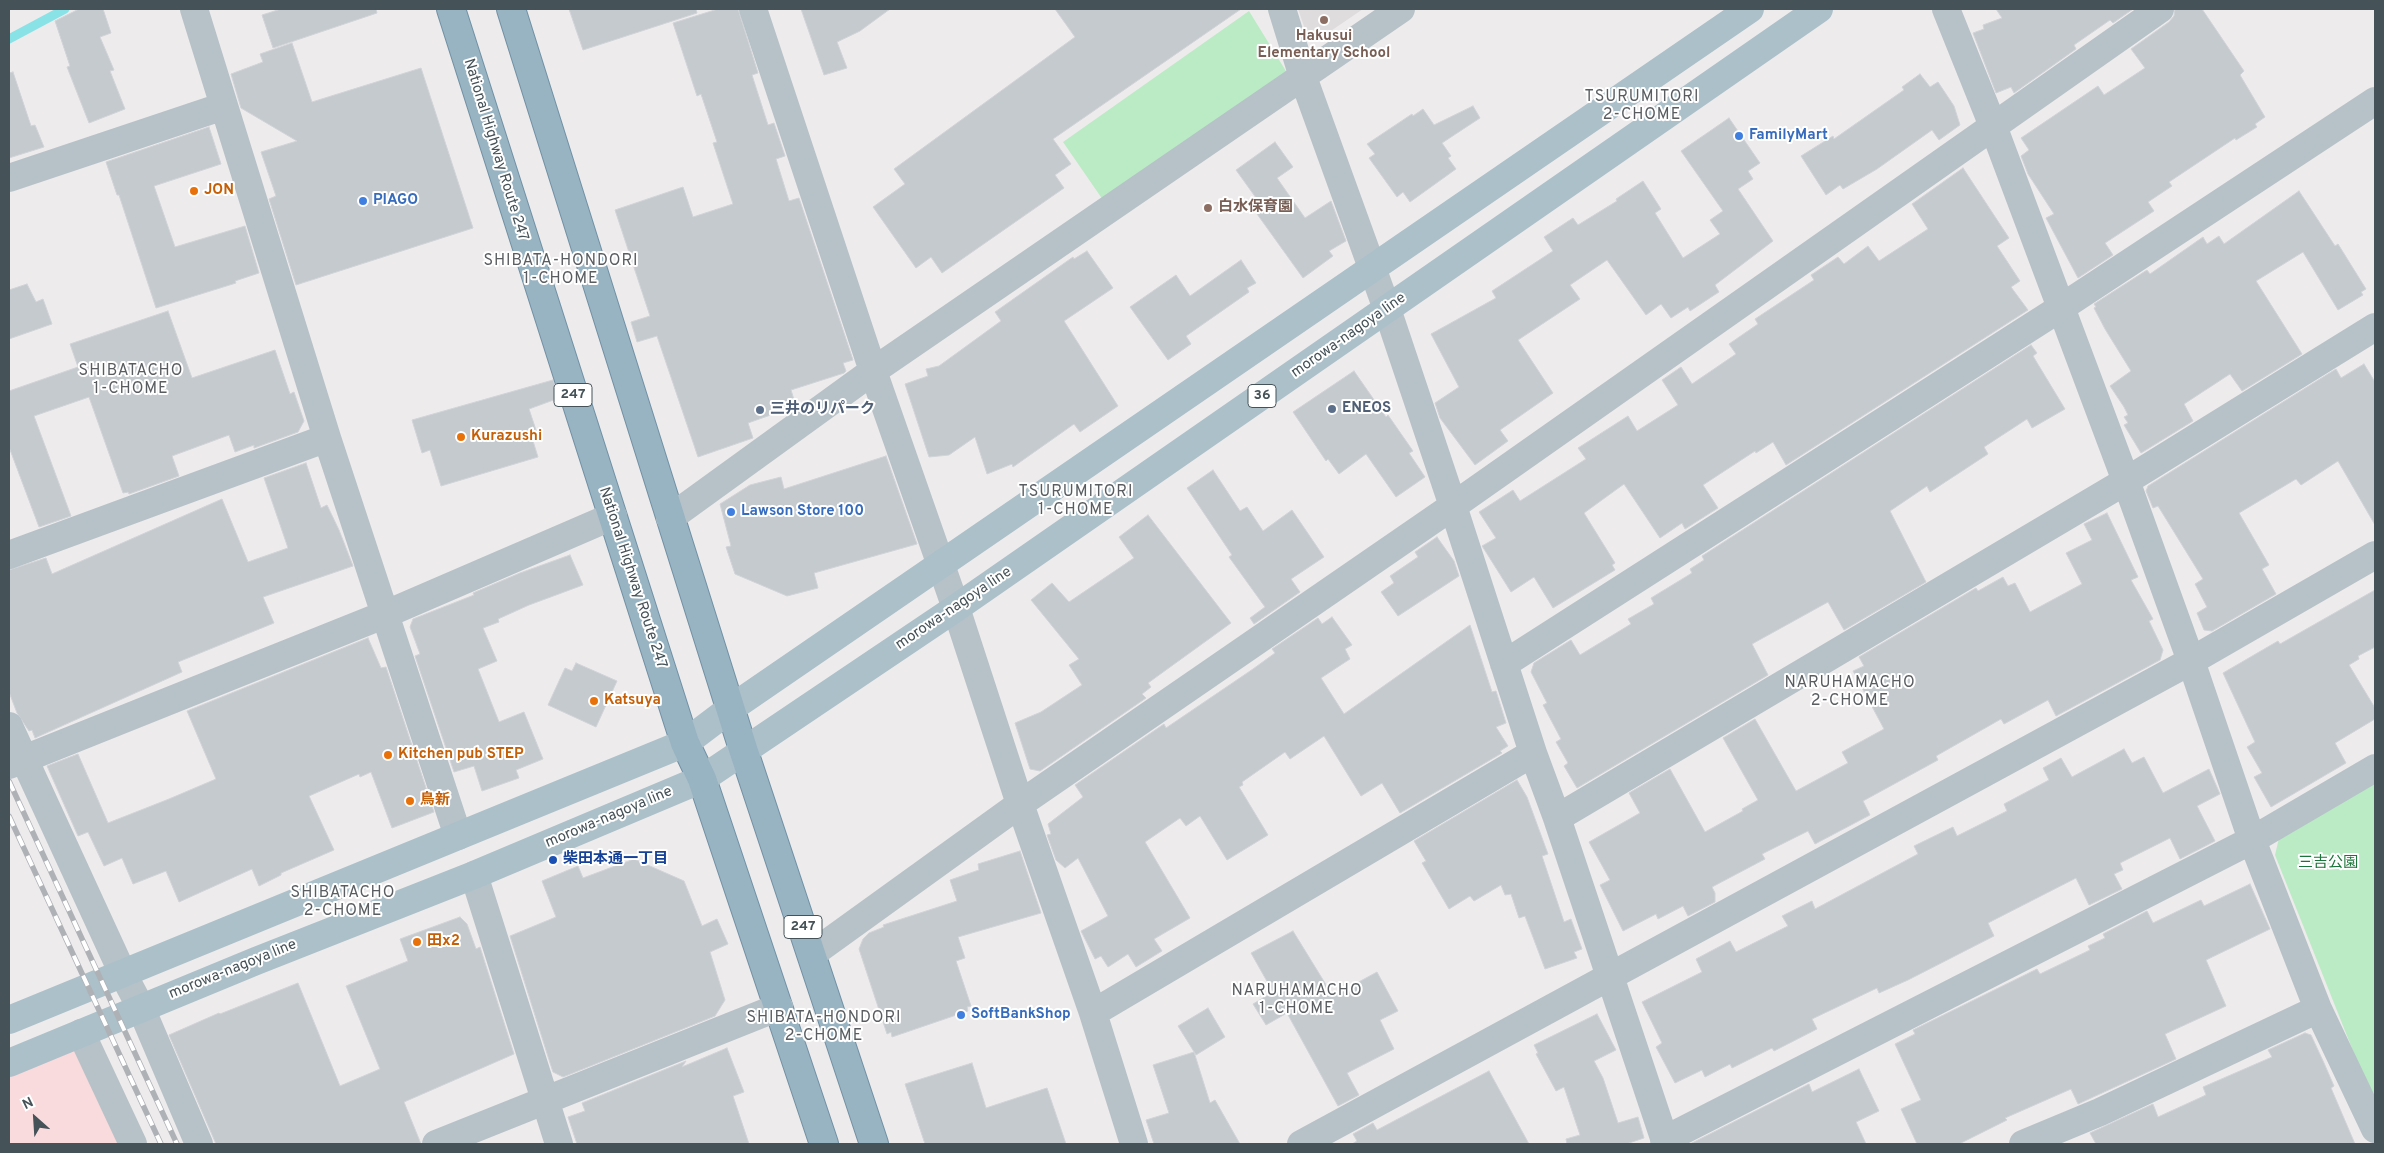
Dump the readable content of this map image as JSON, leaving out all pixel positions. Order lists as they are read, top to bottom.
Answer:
{
  "streets": {
    "highway": ["National Highway Route 247", "247"],
    "main road": ["morowa-nagoya line", "36"]
  },
  "crossings": [
    ["National Highway Route 247", "morowa-nagoya line"],
    ["morowa-nagoya line", "247"]
  ],
  "districts": [
    "TSURUMITORI 2-CHOME",
    "SHIBATA-HONDORI 1-CHOME",
    "SHIBATACHO 1-CHOME",
    "TSURUMITORI 1-CHOME",
    "NARUHAMACHO 2-CHOME",
    "SHIBATACHO 2-CHOME",
    "NARUHAMACHO 1-CHOME",
    "SHIBATA-HONDORI 2-CHOME"
  ],
  "parks": ["三吉公園"],
  "places": [
    "Hakusui Elementary School",
    "FamilyMart",
    "JON",
    "PIAGO",
    "白水保育園",
    "ENEOS",
    "三井のリパーク",
    "Kurazushi",
    "Lawson Store 100",
    "Katsuya",
    "Kitchen pub STEP",
    "鳥新",
    "柴田本通一丁目",
    "田x2",
    "SoftBankShop"
  ],
  "north": "top left"
}
